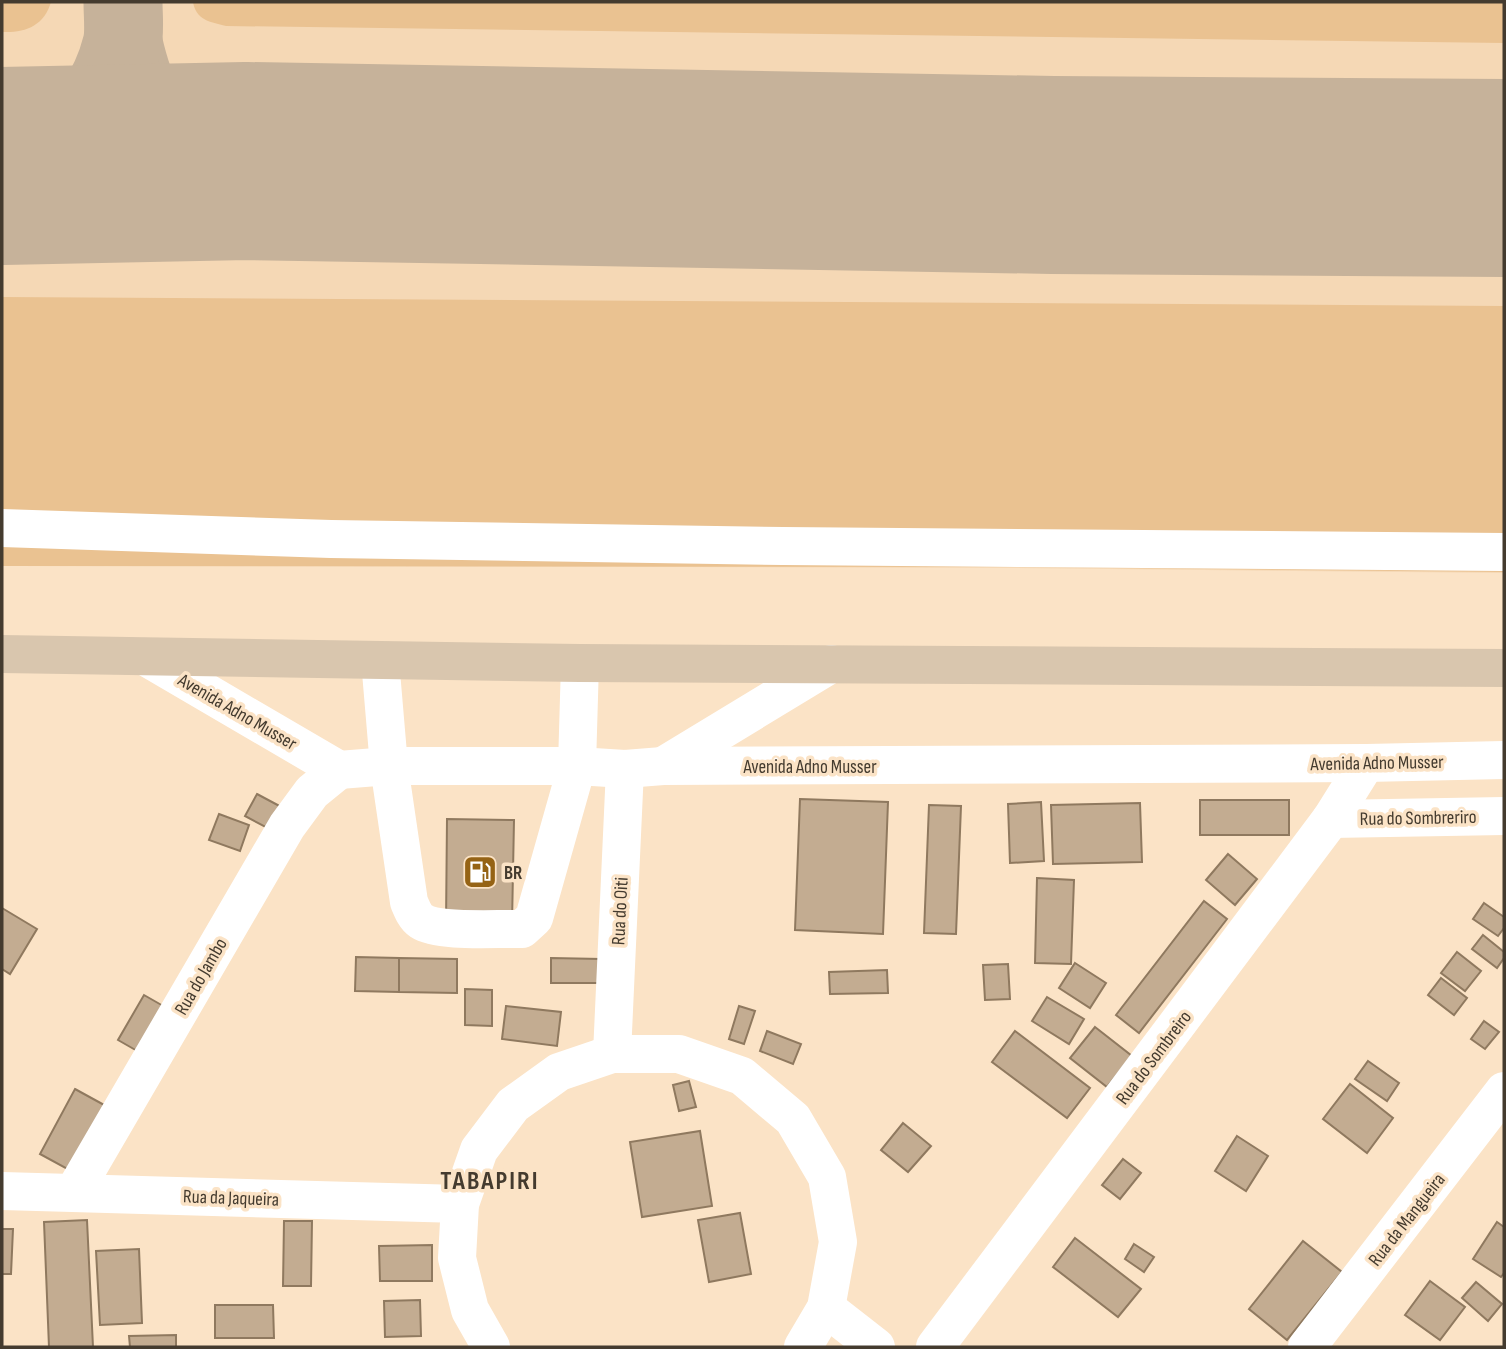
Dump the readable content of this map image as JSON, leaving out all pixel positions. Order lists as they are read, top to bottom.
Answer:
{
  "streets": {
    "street": [
      "Avenida Adno Musser",
      "Rua do Sombreriro",
      "Rua do Oiti",
      "Rua do Jambo",
      "Rua do Sombreiro",
      "Rua da Jaqueira",
      "Rua da Mangueira"
    ]
  },
  "crossings": [
    ["Avenida Adno Musser", "Rua do Oiti"],
    ["Avenida Adno Musser", "Rua do Jambo"],
    ["Avenida Adno Musser", "Rua do Sombreiro"],
    ["Rua do Sombreriro", "Rua do Sombreiro"],
    ["Rua do Jambo", "Rua da Jaqueira"]
  ],
  "districts": ["TABAPIRI"],
  "places": {
    "fuel station": ["BR"]
  }
}
